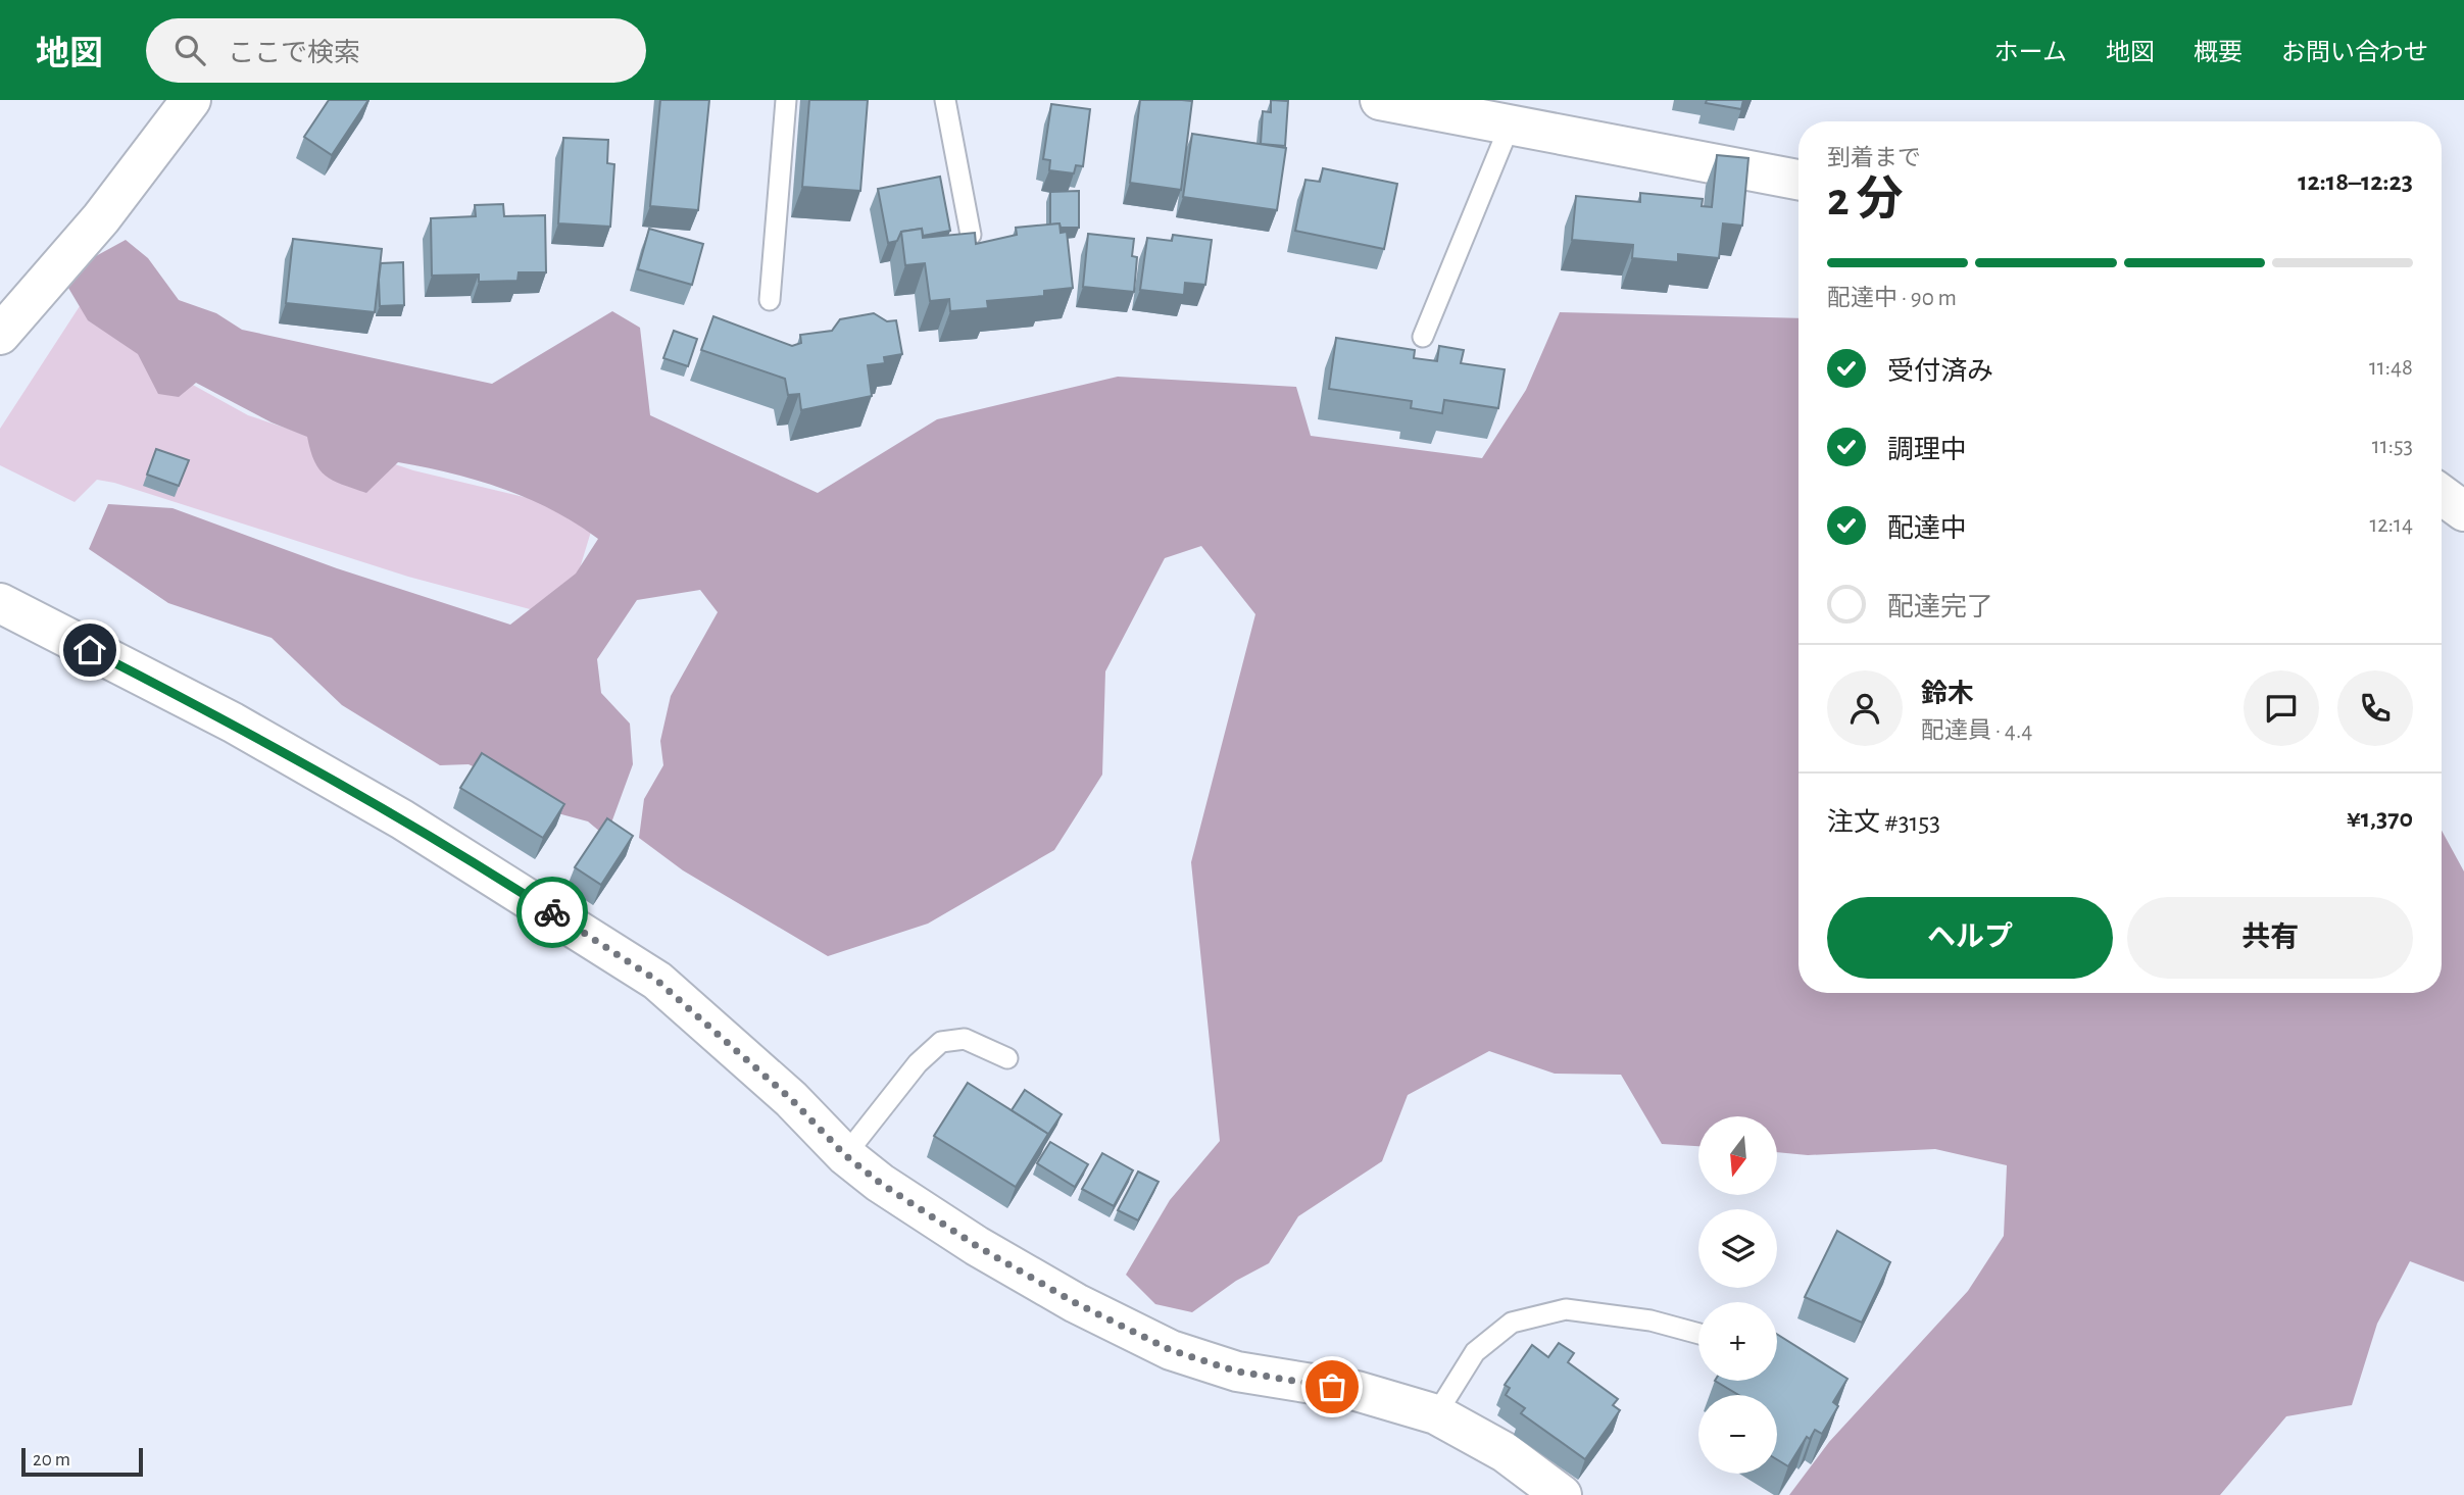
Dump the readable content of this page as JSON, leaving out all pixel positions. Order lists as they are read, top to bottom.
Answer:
{
  "scale_bar": "20 m",
  "north": "bottom",
  "page": {
    "header": "地図",
    "search": "ここで検索",
    "nav": [
      "ホーム",
      "地図",
      "概要",
      "お問い合わせ"
    ],
    "heading": ["2 分", "到着まで", "12:18–12:23"],
    "panel": [
      "鈴木",
      "配達員 · 4.4",
      "注文 #3153",
      "¥1,370"
    ],
    "bar": "配達中 · 90 m",
    "list": [
      ["受付済み", "11:48"],
      ["調理中", "11:53"],
      ["配達中", "12:14"],
      "配達完了"
    ],
    "buttons": ["ヘルプ", "共有"],
    "map_buttons": ["+", "−"],
    "scale": "20 m"
  }
}
